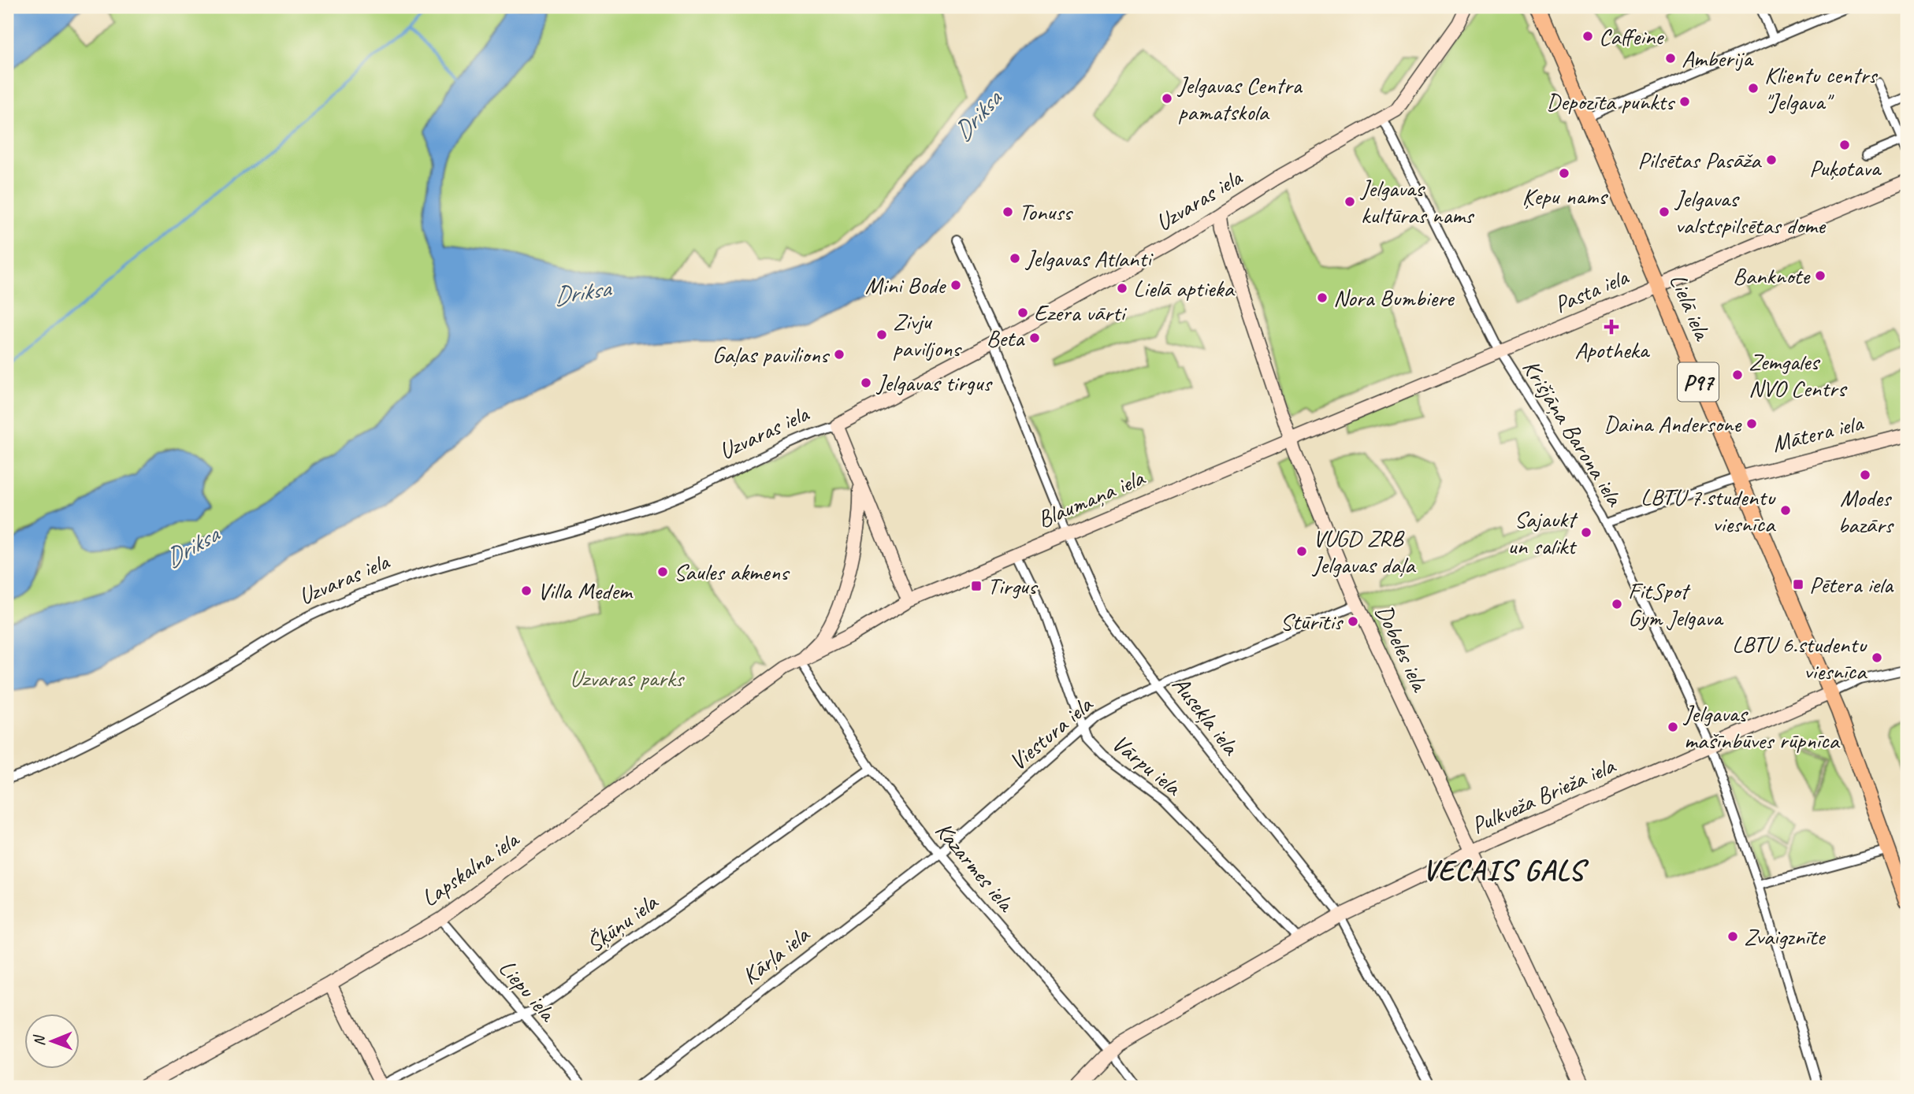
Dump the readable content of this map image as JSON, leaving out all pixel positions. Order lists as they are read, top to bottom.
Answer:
{
  "streets": {
    "main road": [
      "Uzvaras iela",
      "Pasta iela",
      "Lielā iela",
      "P97",
      "Mātera iela",
      "Blaumaņa iela",
      "Dobeles iela",
      "Pulkveža Brieža iela",
      "Lapskalna iela"
    ],
    "street": [
      "Krišjāņa Barona iela",
      "Ausekļa iela",
      "Viestura iela",
      "Vārpu iela",
      "Kazarmes iela",
      "Šķūņu iela",
      "Kārļa iela",
      "Liepu iela"
    ]
  },
  "crossings": [
    ["Uzvaras iela", "Krišjāņa Barona iela"],
    ["Uzvaras iela", "Dobeles iela"],
    ["Uzvaras iela", "Ausekļa iela"],
    ["Uzvaras iela", "Lapskalna iela"],
    ["Pasta iela", "Lielā iela"],
    ["Pasta iela", "Krišjāņa Barona iela"],
    ["Pasta iela", "Blaumaņa iela"],
    ["Pasta iela", "Dobeles iela"],
    ["Lielā iela", "Mātera iela"],
    ["Lielā iela", "Pulkveža Brieža iela"],
    ["Krišjāņa Barona iela", "Pulkveža Brieža iela"],
    ["Blaumaņa iela", "Dobeles iela"],
    ["Blaumaņa iela", "Ausekļa iela"],
    ["Blaumaņa iela", "Vārpu iela"],
    ["Blaumaņa iela", "Lapskalna iela"],
    ["Dobeles iela", "Viestura iela"],
    ["Dobeles iela", "Pulkveža Brieža iela"],
    ["Ausekļa iela", "Viestura iela"],
    ["Ausekļa iela", "Pulkveža Brieža iela"],
    ["Viestura iela", "Vārpu iela"],
    ["Viestura iela", "Kazarmes iela"],
    ["Viestura iela", "Kārļa iela"],
    ["Vārpu iela", "Pulkveža Brieža iela"],
    ["Pulkveža Brieža iela", "Kazarmes iela"],
    ["Kazarmes iela", "Lapskalna iela"],
    ["Kazarmes iela", "Šķūņu iela"],
    ["Kazarmes iela", "Kārļa iela"],
    ["Lapskalna iela", "Liepu iela"],
    ["Šķūņu iela", "Liepu iela"]
  ],
  "districts": ["VECAIS GALS"],
  "water": ["Driksa"],
  "parks": ["Uzvaras parks"],
  "places": {
    "other": [
      "Caffeine",
      "Amberija",
      "Klientu centrs \"Jelgava\"",
      "Jelgavas Centra pamatskola",
      "Depozīta punkts",
      "Puķotava",
      "Pilsētas Pasāža",
      "Ķepu nams",
      "Jelgavas kultūras nams",
      "Tonuss",
      "Jelgavas valstspilsētas dome",
      "Jelgavas Atlanti",
      "Banknote",
      "Mini Bode",
      "Lielā aptieka",
      "Nora Bumbiere",
      "Ezera vārti",
      "Zivju paviljons",
      "Beta",
      "Gaļas pavilions",
      "Zemgales NVO Centrs",
      "Jelgavas tirgus",
      "Daina Andersone",
      "Modes bazārs",
      "LBTU 7.studentu viesnīca",
      "Sajaukt un salikt",
      "VUGD ZRB Jelgavas daļa",
      "Saules akmens",
      "Villa Medem",
      "FitSpot Gym Jelgava",
      "Stūrītis",
      "LBTU 6.studentu viesnīca",
      "Jelgavas mašīnbūves rūpnīca",
      "Zvaigznīte"
    ],
    "health": ["Apotheka"],
    "transit": ["Pētera iela", "Tirgus"]
  },
  "north": "left"
}
